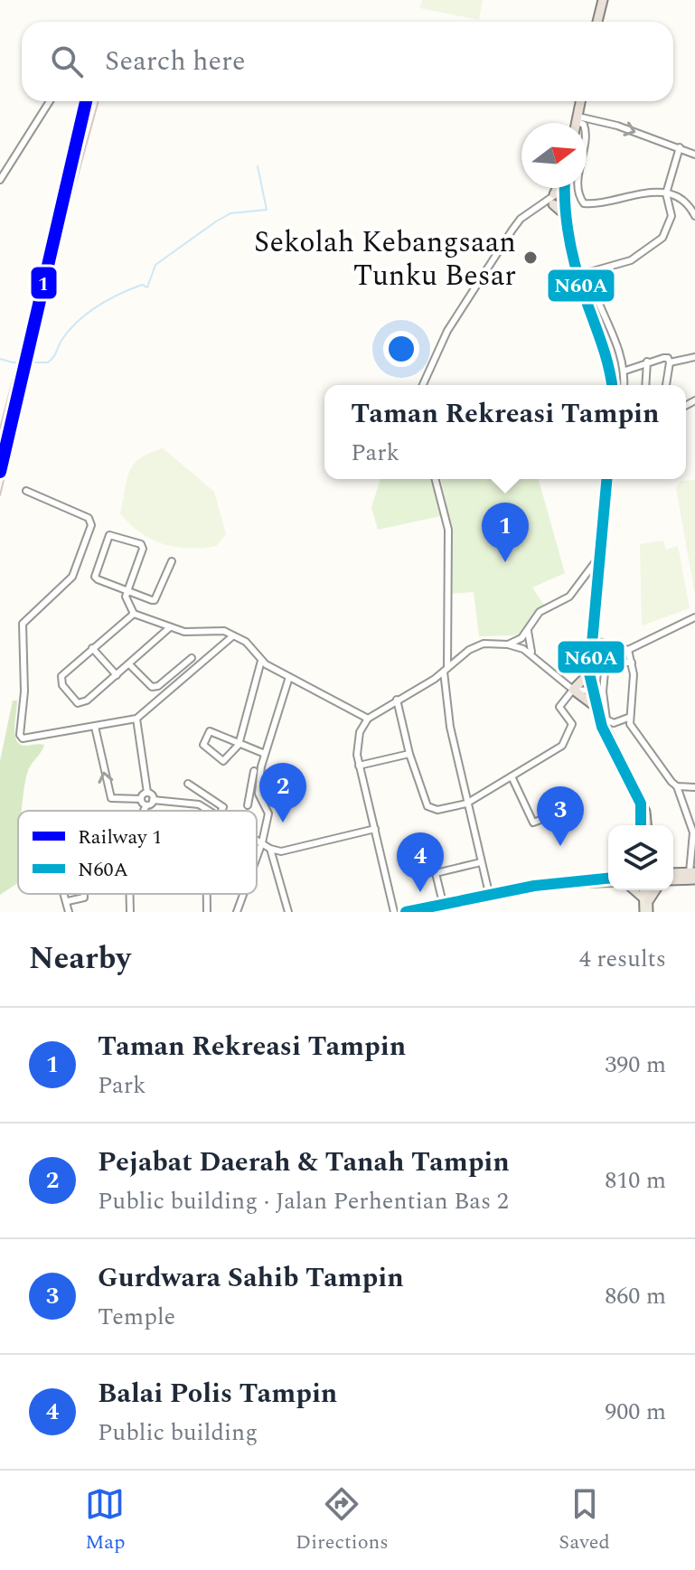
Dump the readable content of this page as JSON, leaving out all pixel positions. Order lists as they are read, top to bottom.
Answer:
{
  "places": ["Sekolah Kebangsaan Tunku Besar"],
  "lines": ["rail line 1", "transit line N60A"],
  "legend": ["Railway 1", "N60A"],
  "north": "right",
  "page": {
    "search": "Search here",
    "popup": ["Taman Rekreasi Tampin", "Park"],
    "pins": [
      "1",
      "2",
      "3",
      "4"
    ],
    "heading": ["Nearby", "4 results"],
    "list": [
      {
        "mark": "1",
        "name": "Taman Rekreasi Tampin",
        "note": "Park",
        "value": "390 m"
      },
      {
        "mark": "2",
        "name": "Pejabat Daerah & Tanah Tampin",
        "note": "Public building · Jalan Perhentian Bas 2",
        "value": "810 m"
      },
      {
        "mark": "3",
        "name": "Gurdwara Sahib Tampin",
        "note": "Temple",
        "value": "860 m"
      },
      {
        "mark": "4",
        "name": "Balai Polis Tampin",
        "note": "Public building",
        "value": "900 m"
      }
    ],
    "nav": ["Map", "Directions", "Saved"]
  }
}
